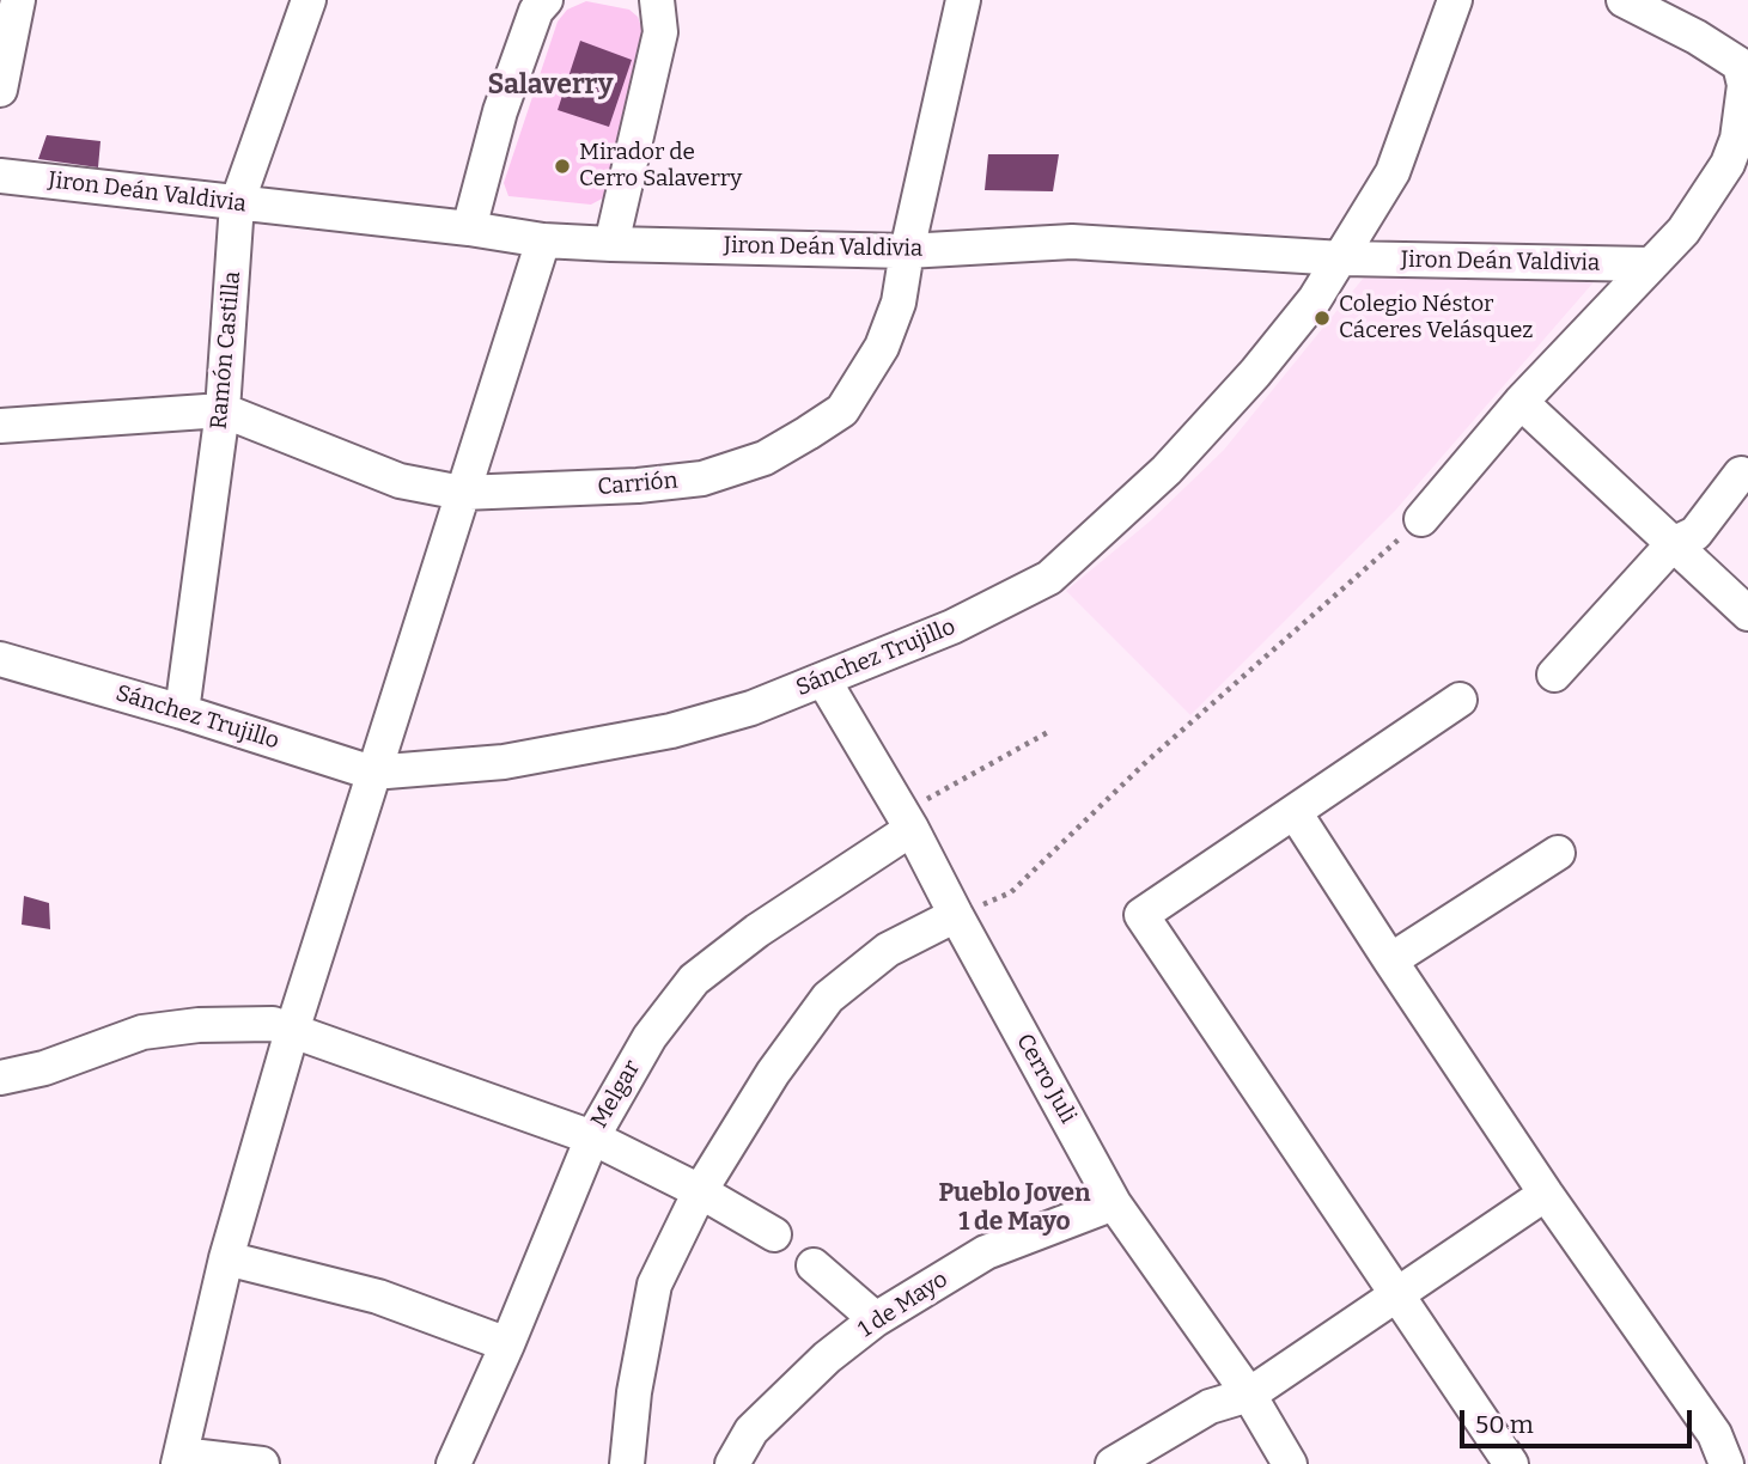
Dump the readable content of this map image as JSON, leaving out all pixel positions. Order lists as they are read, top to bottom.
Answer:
{
  "streets": {
    "street": [
      "Jiron Deán Valdivia",
      "Ramón Castilla",
      "Carrión",
      "Sánchez Trujillo",
      "Cerro Juli",
      "Melgar",
      "1 de Mayo"
    ]
  },
  "crossings": [
    ["Jiron Deán Valdivia", "Ramón Castilla"],
    ["Jiron Deán Valdivia", "Carrión"],
    ["Jiron Deán Valdivia", "Sánchez Trujillo"],
    ["Ramón Castilla", "Carrión"],
    ["Ramón Castilla", "Sánchez Trujillo"],
    ["Sánchez Trujillo", "Cerro Juli"],
    ["Cerro Juli", "Melgar"],
    ["Cerro Juli", "1 de Mayo"]
  ],
  "districts": ["Salaverry", "Pueblo Joven 1 de Mayo"],
  "places": ["Mirador de Cerro Salaverry", "Colegio Néstor Cáceres Velásquez"],
  "scale_bar": "50 m"
}
